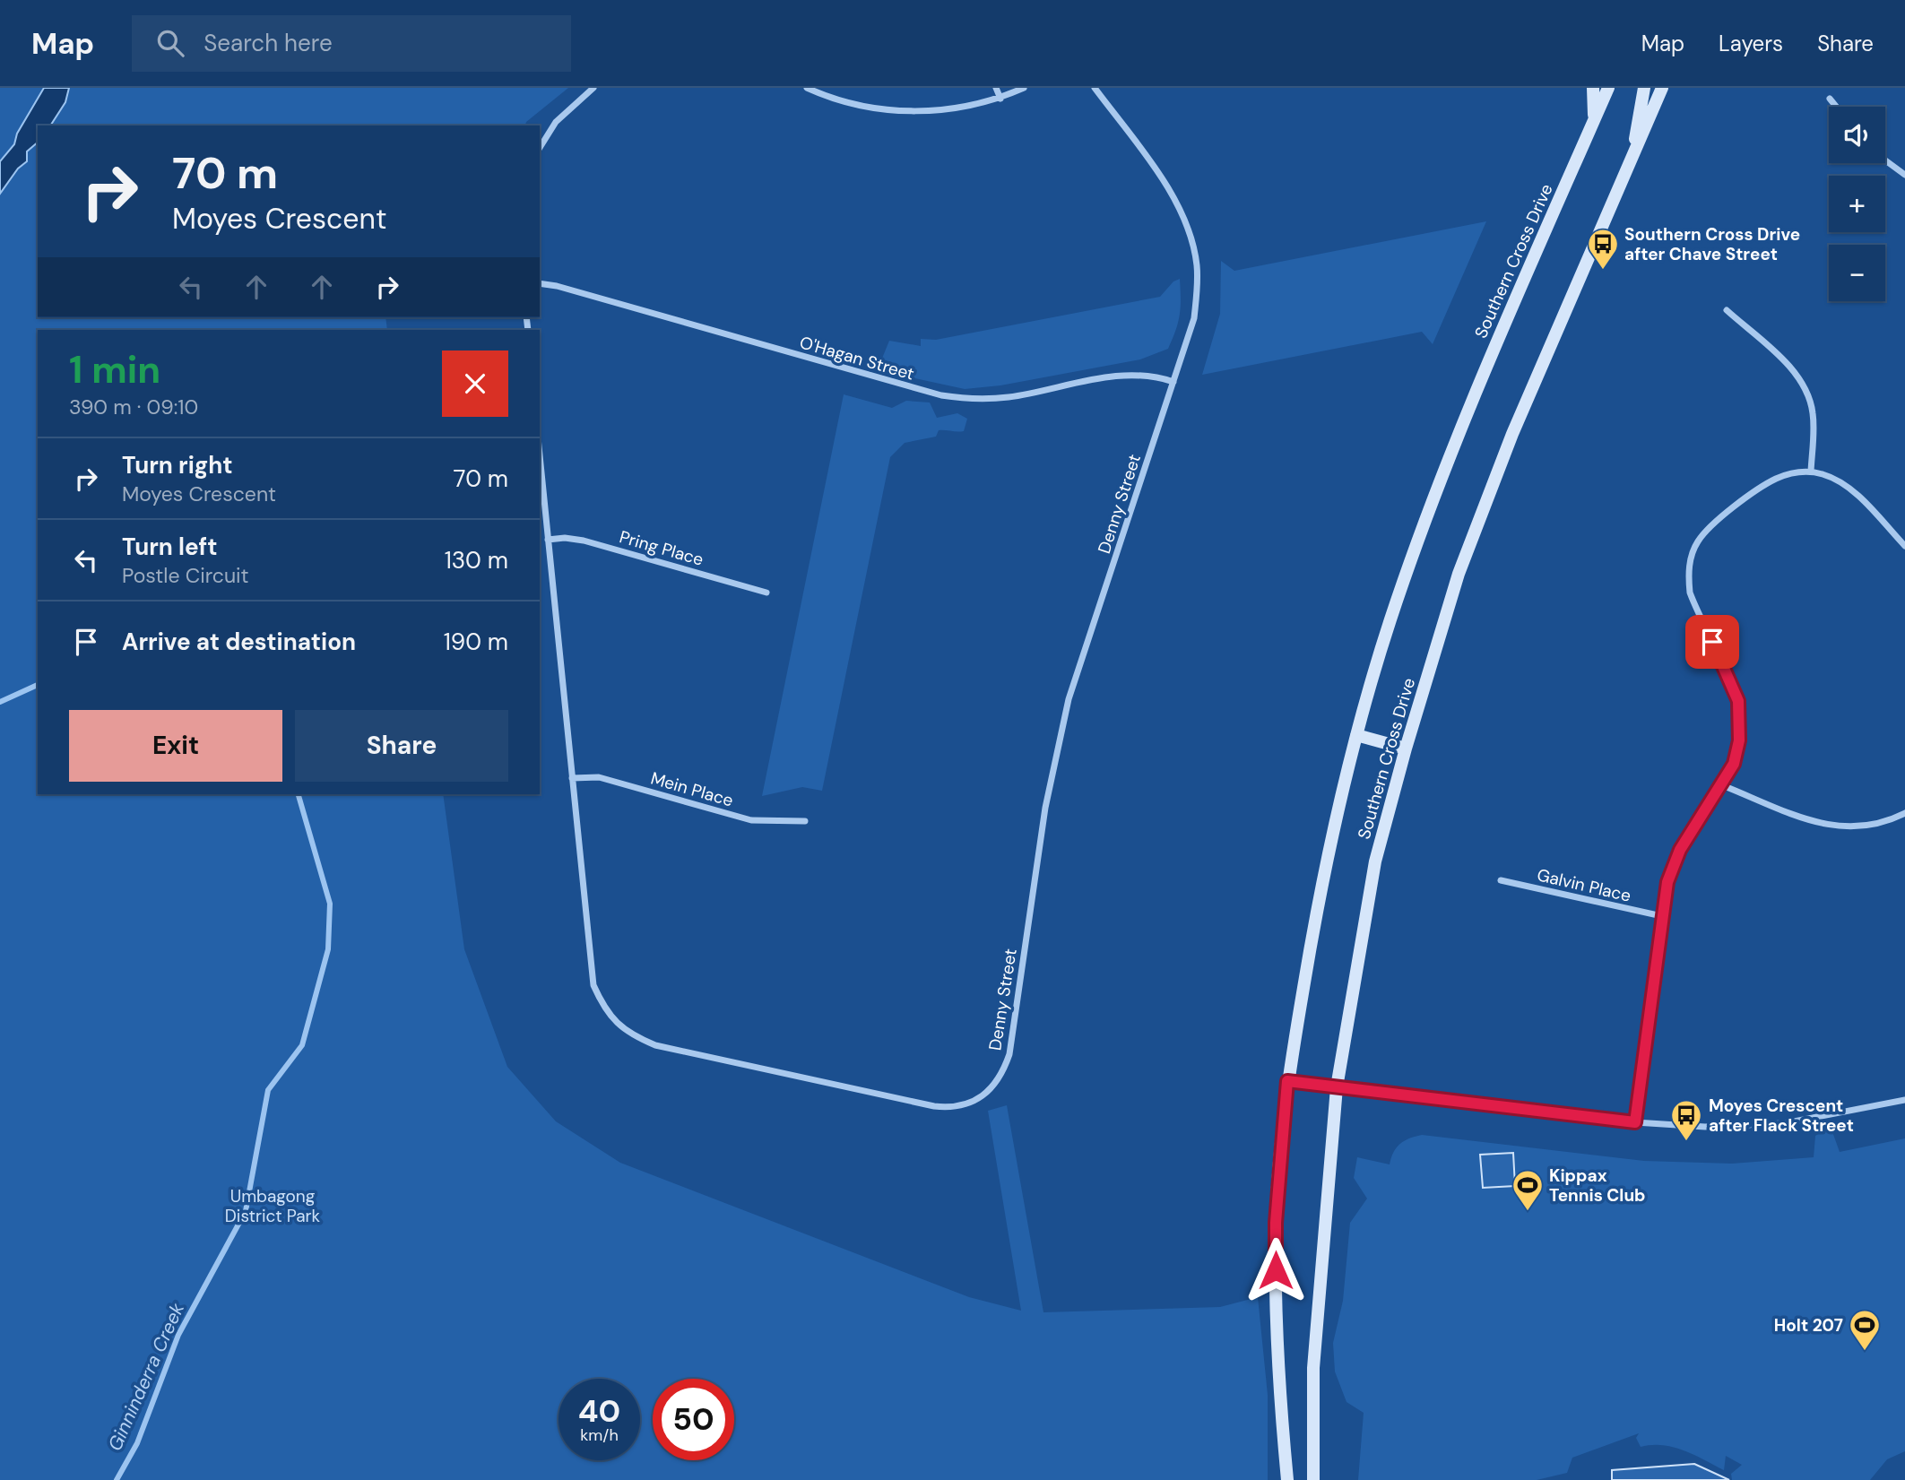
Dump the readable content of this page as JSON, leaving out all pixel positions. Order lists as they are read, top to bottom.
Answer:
{
  "streets": {
    "main road": ["Southern Cross Drive"],
    "street": [
      "O'Hagan Street",
      "Denny Street",
      "Pring Place",
      "Mein Place",
      "Galvin Place"
    ]
  },
  "crossings": [
    ["O'Hagan Street", "Denny Street"],
    ["Denny Street", "Pring Place"],
    ["Denny Street", "Mein Place"]
  ],
  "water": ["Ginninderra Creek"],
  "parks": ["Umbagong District Park"],
  "places": {
    "bus stop": ["Southern Cross Drive after Chave Street", "Moyes Crescent after Flack Street"],
    "sports": ["Kippax Tennis Club", "Holt 207"]
  },
  "page": {
    "header": "Map",
    "search": "Search here",
    "nav": ["Map", "Layers", "Share"],
    "map_buttons": ["+", "−"],
    "turn": ["70 m", "Moyes Crescent"],
    "heading": ["1 min", "390 m · 09:10"],
    "list": [
      {
        "name": "Turn right",
        "note": "Moyes Crescent",
        "value": "70 m"
      },
      {
        "name": "Turn left",
        "note": "Postle Circuit",
        "value": "130 m"
      },
      {
        "name": "Arrive at destination",
        "value": "190 m"
      }
    ],
    "buttons": ["Exit", "Share"],
    "speed": "40 km/h",
    "limit": "50"
  }
}
